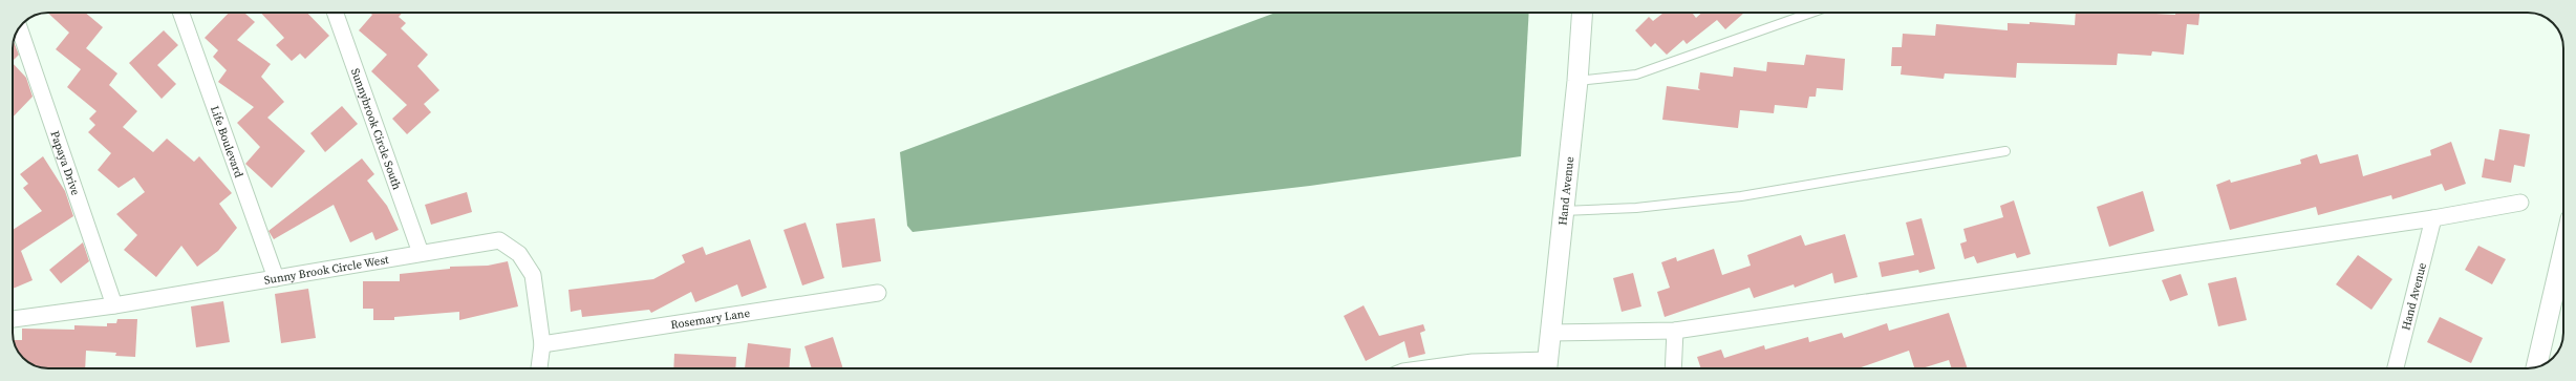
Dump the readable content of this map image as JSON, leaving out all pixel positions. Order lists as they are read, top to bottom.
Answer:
{
  "streets": {
    "street": [
      "Sunnybrook Circle South",
      "Life Boulevard",
      "Papaya Drive",
      "Hand Avenue",
      "Sunny Brook Circle West",
      "Rosemary Lane"
    ]
  },
  "crossings": [
    ["Sunnybrook Circle South", "Sunny Brook Circle West"],
    ["Life Boulevard", "Sunny Brook Circle West"],
    ["Papaya Drive", "Sunny Brook Circle West"],
    ["Sunny Brook Circle West", "Rosemary Lane"]
  ]
}
